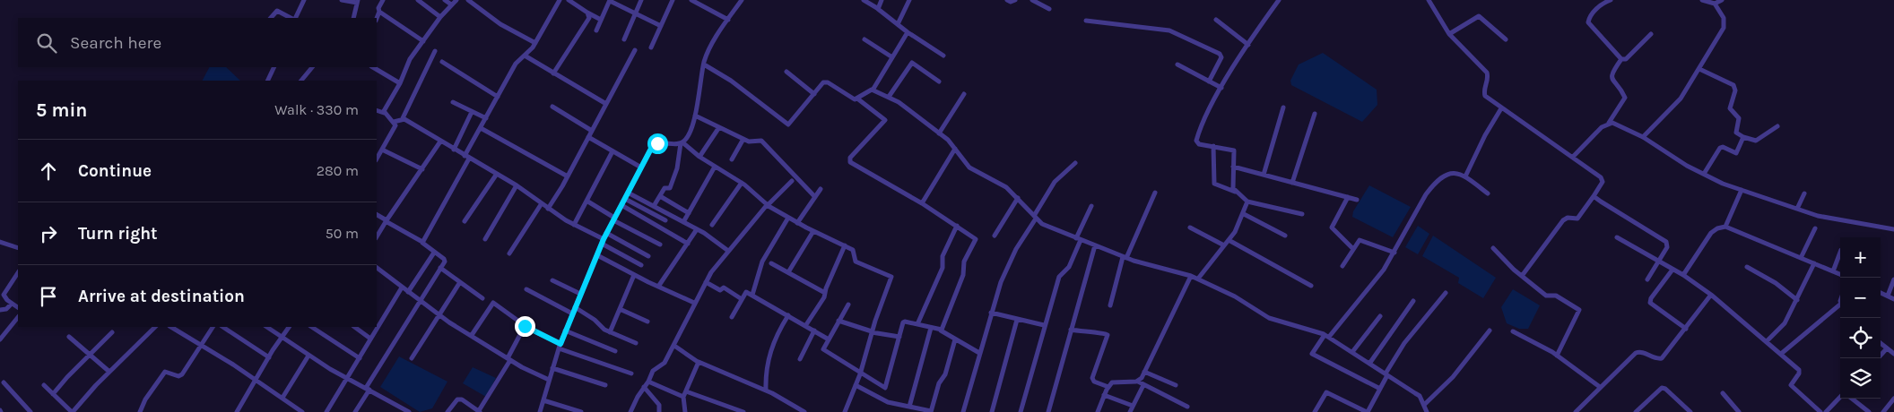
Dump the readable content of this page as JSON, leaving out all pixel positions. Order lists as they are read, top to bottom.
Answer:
{
  "page": {
    "search": "Search here",
    "heading": ["5 min", "Walk · 330 m"],
    "list": [
      ["Continue", "280 m"],
      ["Turn right", "50 m"],
      "Arrive at destination"
    ],
    "map_buttons": ["+", "−"]
  }
}
